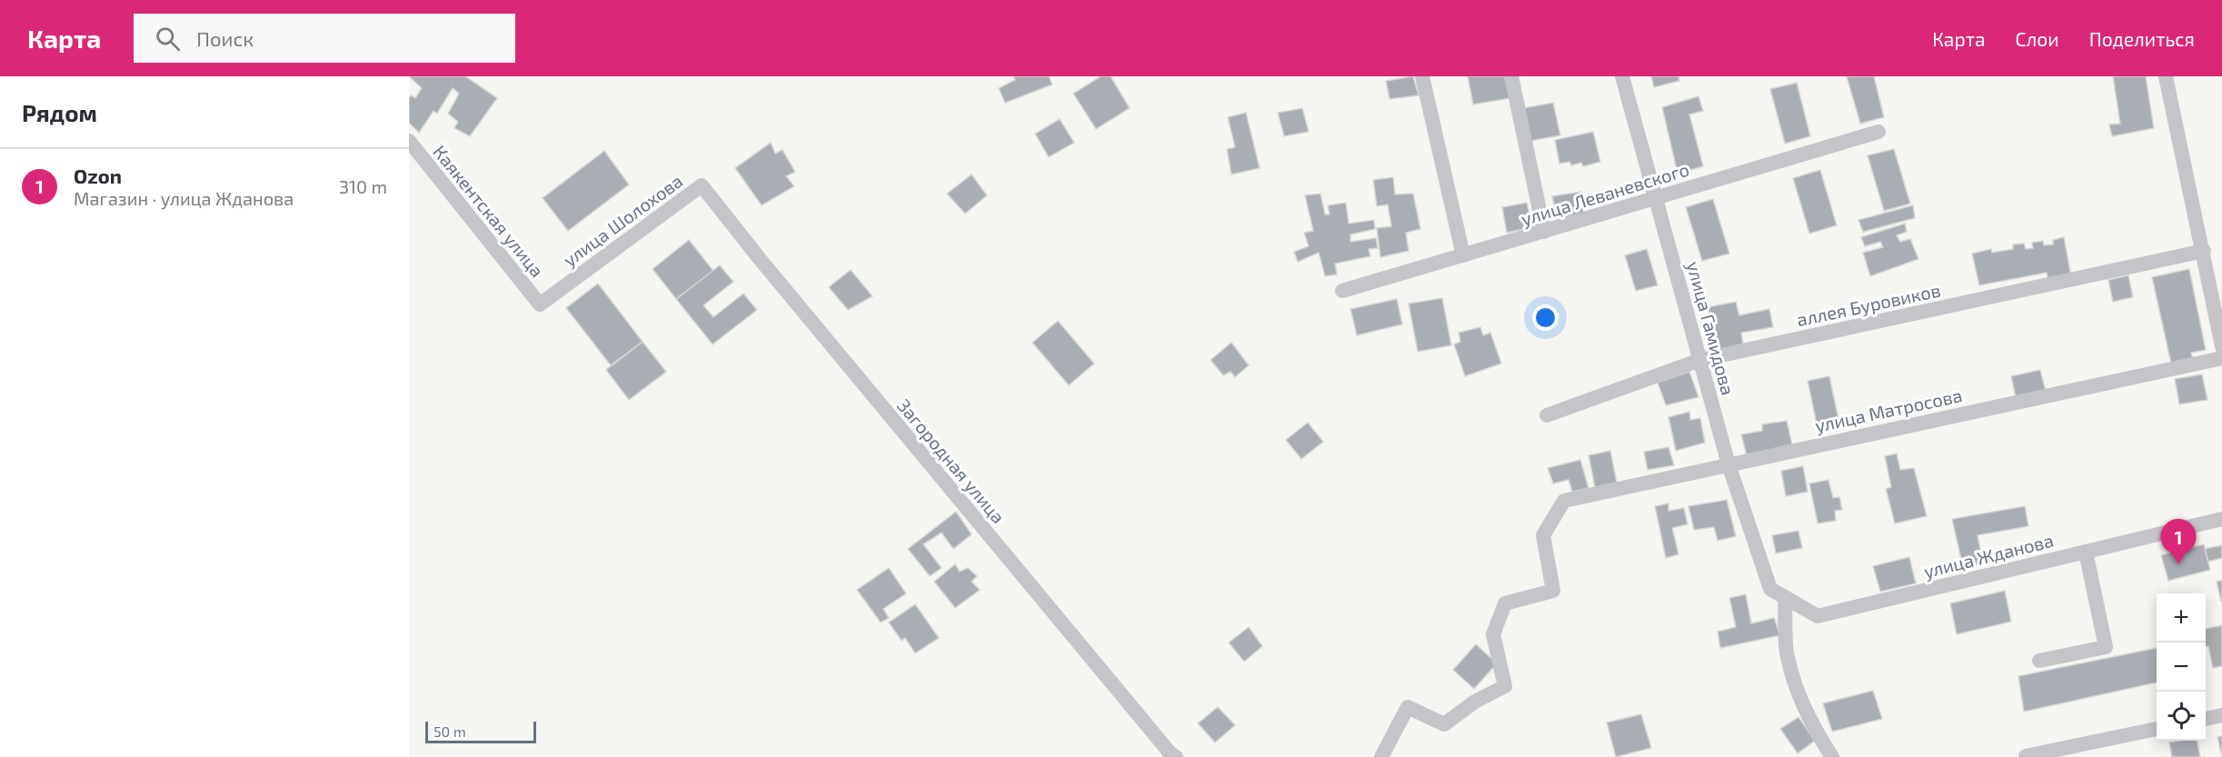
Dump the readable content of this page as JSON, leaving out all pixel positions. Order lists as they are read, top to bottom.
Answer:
{
  "streets": {
    "street": [
      "улица Леваневского",
      "Каякентская улица",
      "улица Шолохова",
      "аллея Буровиков",
      "улица Гамидова",
      "улица Матросова",
      "Загородная улица",
      "улица Жданова"
    ]
  },
  "crossings": [
    ["улица Леваневского", "улица Гамидова"],
    ["Каякентская улица", "улица Шолохова"],
    ["улица Шолохова", "Загородная улица"],
    ["аллея Буровиков", "улица Гамидова"],
    ["улица Гамидова", "улица Матросова"],
    ["улица Гамидова", "улица Жданова"]
  ],
  "scale_bar": "50 m",
  "page": {
    "header": "Карта",
    "search": "Поиск",
    "nav": ["Карта", "Слои", "Поделиться"],
    "heading": "Рядом",
    "list": [
      {
        "mark": "1",
        "name": "Ozon",
        "note": "Магазин · улица Жданова",
        "value": "310 m"
      }
    ],
    "pins": "1",
    "map_buttons": ["+", "−"],
    "scale": "50 m"
  }
}
